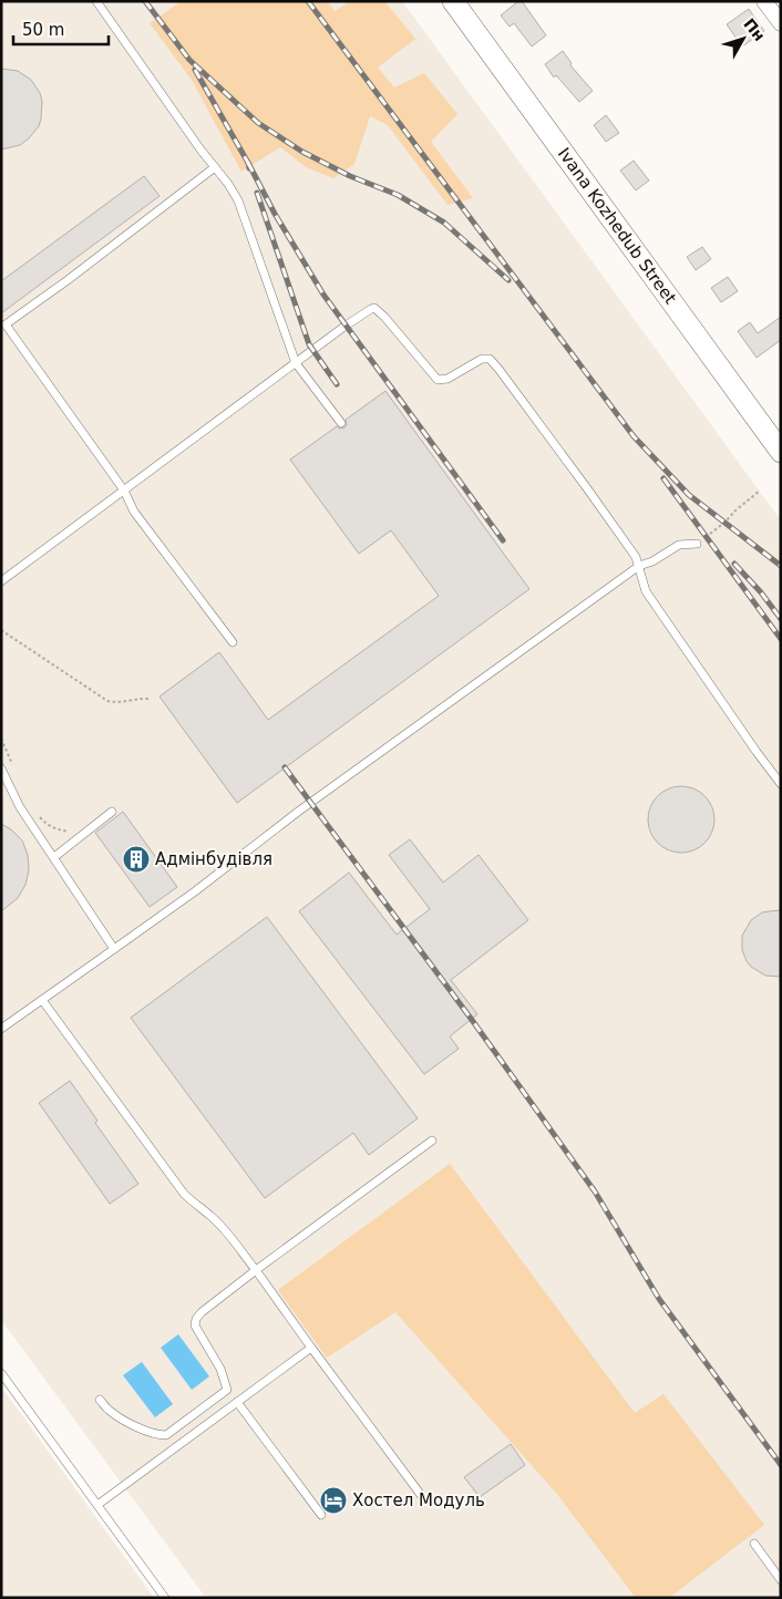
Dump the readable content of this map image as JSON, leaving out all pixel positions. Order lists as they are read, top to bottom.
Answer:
{
  "streets": {
    "street": ["Ivana Kozhedub Street"]
  },
  "places": {
    "building": ["Адмінбудівля"],
    "hotel": ["Хостел Модуль"]
  },
  "scale_bar": "50 m",
  "north": "top right"
}
